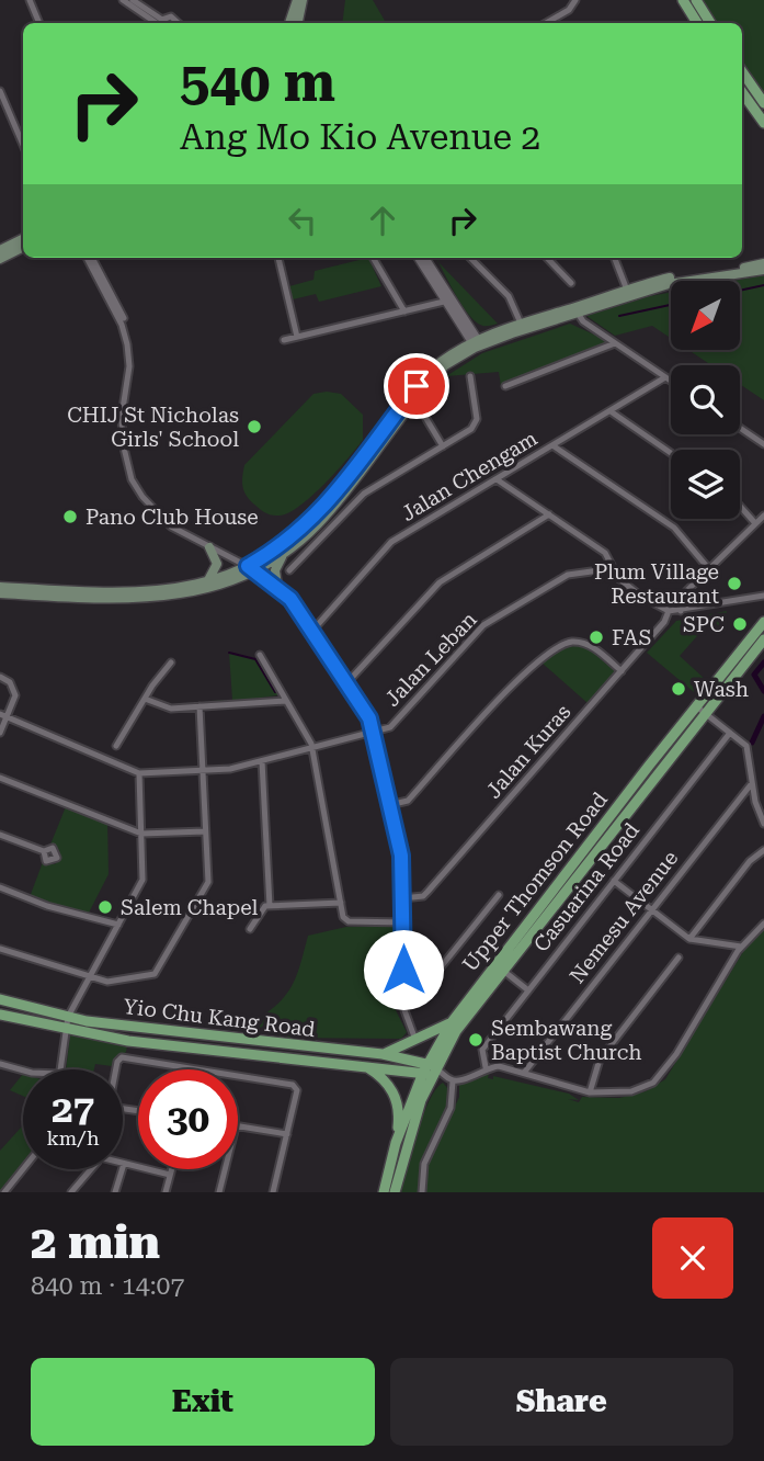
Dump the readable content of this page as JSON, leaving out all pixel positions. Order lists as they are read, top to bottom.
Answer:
{
  "streets": {
    "main road": ["Upper Thomson Road", "Yio Chu Kang Road"],
    "street": [
      "Jalan Chengam",
      "Jalan Leban",
      "Jalan Kuras",
      "Casuarina Road",
      "Nemesu Avenue"
    ]
  },
  "crossings": [
    ["Upper Thomson Road", "Yio Chu Kang Road"]
  ],
  "places": [
    "CHIJ St Nicholas Girls' School",
    "Pano Club House",
    "Plum Village Restaurant",
    "SPC",
    "FAS",
    "Wash",
    "Salem Chapel",
    "Sembawang Baptist Church"
  ],
  "north": "bottom left",
  "page": {
    "turn": ["540 m", "Ang Mo Kio Avenue 2"],
    "speed": "27 km/h",
    "limit": "30",
    "heading": ["2 min", "840 m · 14:07"],
    "buttons": ["Exit", "Share"]
  }
}
